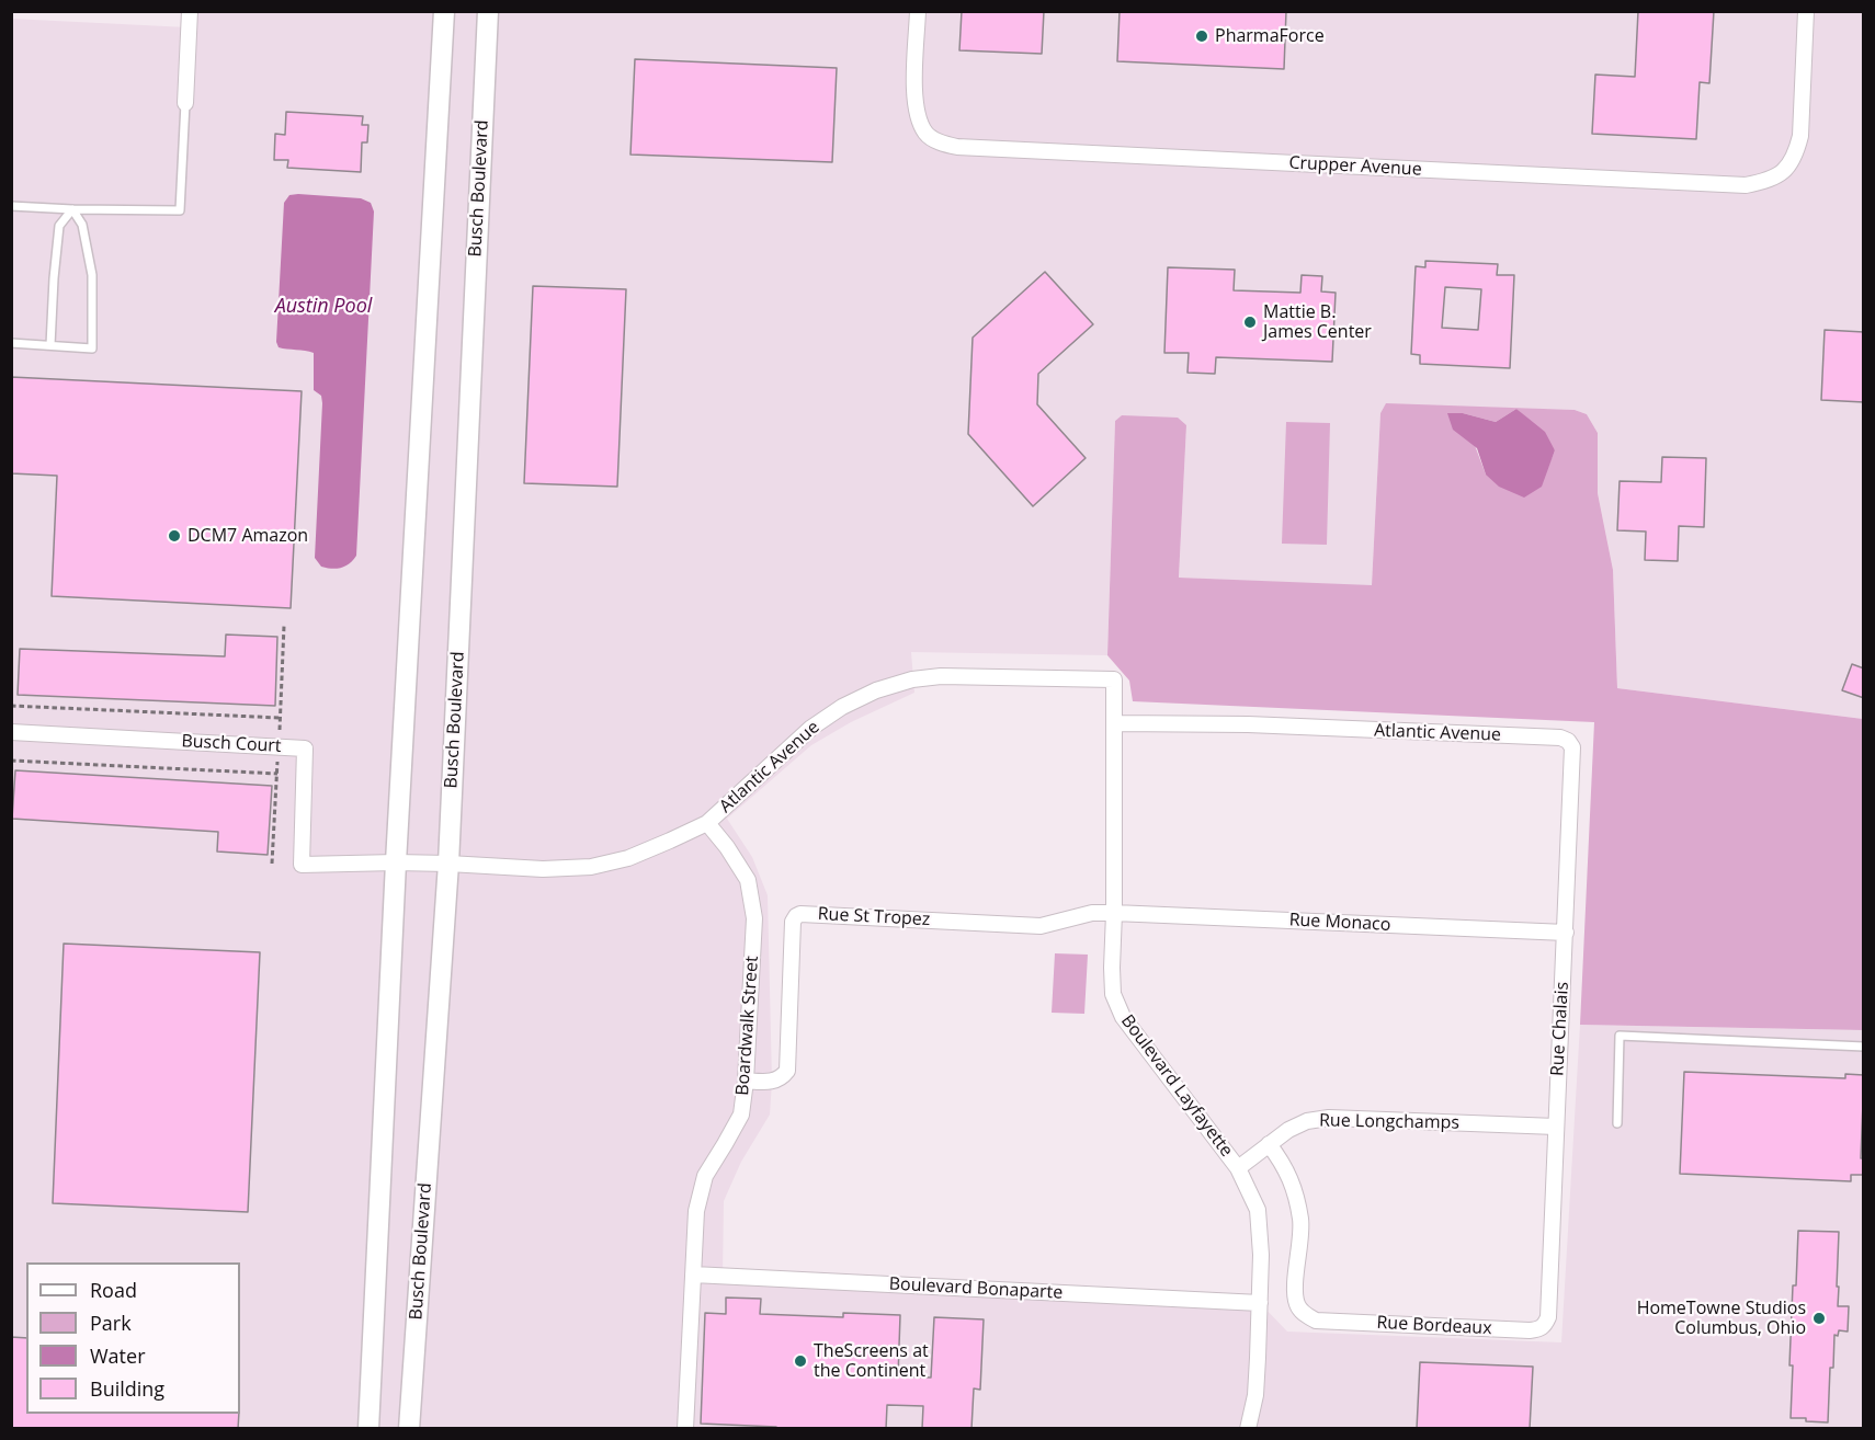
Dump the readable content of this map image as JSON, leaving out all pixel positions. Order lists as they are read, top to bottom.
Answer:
{
  "streets": {
    "main road": ["Busch Boulevard"],
    "street": [
      "Crupper Avenue",
      "Atlantic Avenue",
      "Busch Court",
      "Rue St Tropez",
      "Rue Monaco",
      "Boardwalk Street",
      "Rue Chalais",
      "Boulevard Layfayette",
      "Rue Longchamps",
      "Boulevard Bonaparte",
      "Rue Bordeaux"
    ]
  },
  "crossings": [
    ["Busch Boulevard", "Atlantic Avenue"],
    ["Busch Boulevard", "Busch Court"],
    ["Atlantic Avenue", "Busch Court"],
    ["Atlantic Avenue", "Rue Monaco"],
    ["Atlantic Avenue", "Boardwalk Street"],
    ["Atlantic Avenue", "Rue Chalais"],
    ["Atlantic Avenue", "Boulevard Layfayette"],
    ["Rue St Tropez", "Rue Monaco"],
    ["Rue St Tropez", "Boardwalk Street"],
    ["Rue St Tropez", "Boulevard Layfayette"],
    ["Rue Monaco", "Rue Chalais"],
    ["Rue Monaco", "Boulevard Layfayette"],
    ["Boardwalk Street", "Boulevard Bonaparte"],
    ["Rue Chalais", "Rue Longchamps"],
    ["Rue Chalais", "Rue Bordeaux"],
    ["Boulevard Layfayette", "Rue Longchamps"],
    ["Boulevard Layfayette", "Boulevard Bonaparte"],
    ["Rue Longchamps", "Rue Bordeaux"]
  ],
  "water": ["Austin Pool"],
  "places": [
    "PharmaForce",
    "Mattie B. James Center",
    "DCM7 Amazon",
    "HomeTowne Studios Columbus, Ohio",
    "TheScreens at the Continent"
  ],
  "legend": [
    "Road",
    "Park",
    "Water",
    "Building"
  ]
}
